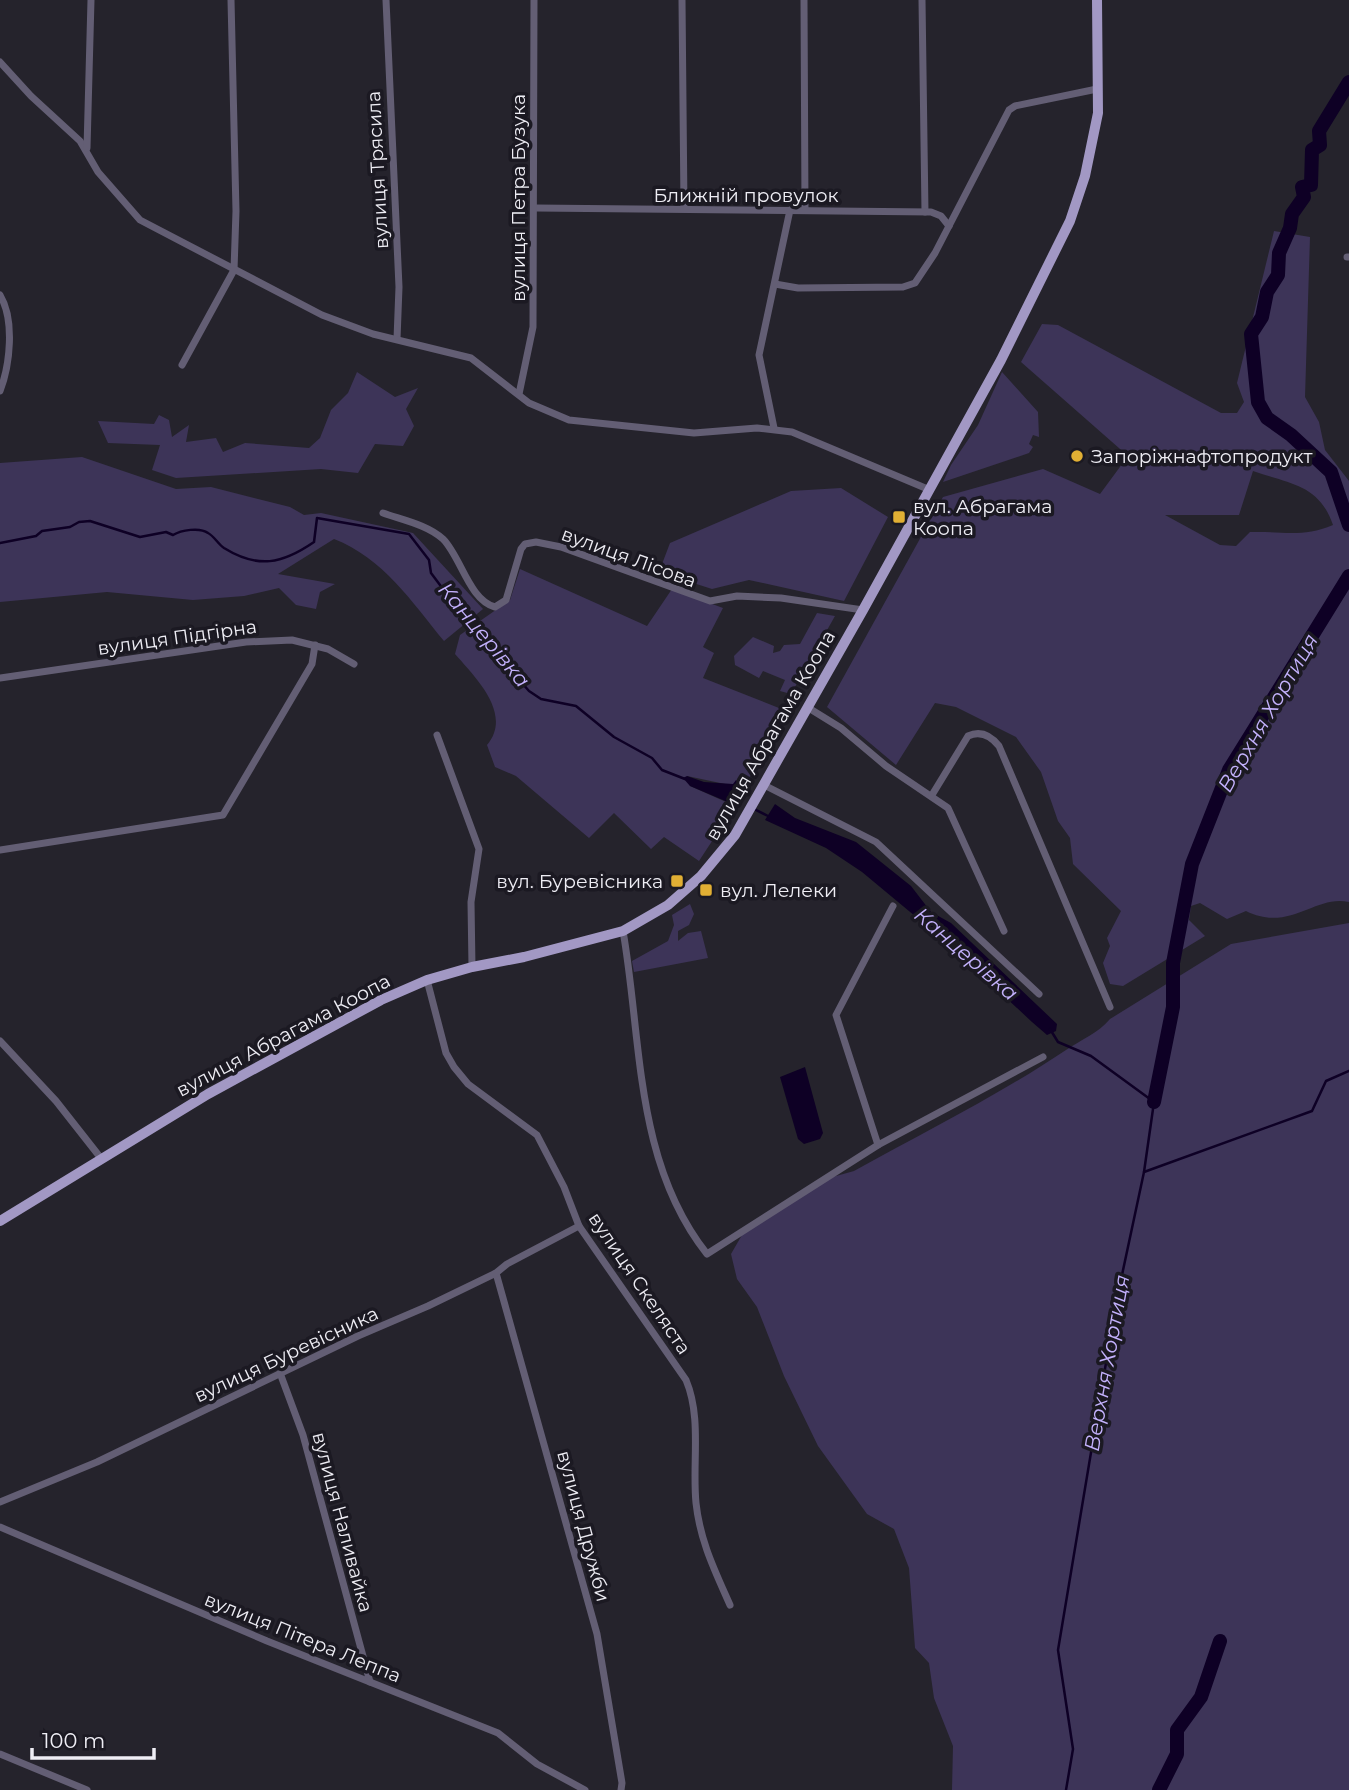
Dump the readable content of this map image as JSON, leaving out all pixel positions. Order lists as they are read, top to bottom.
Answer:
{
  "streets": {
    "main road": ["вулиця Абрагама Коопа"],
    "street": [
      "вулиця Трясила",
      "Ближній провулок",
      "вулиця Петра Бузука",
      "вулиця Лісова",
      "вулиця Підгірна",
      "вулиця Скеляста",
      "вулиця Буревісника",
      "вулиця Наливайка",
      "вулиця Дружби",
      "вулиця Пітера Леппа"
    ]
  },
  "crossings": [
    ["Ближній провулок", "вулиця Петра Бузука"],
    ["вулиця Лісова", "вулиця Абрагама Коопа"],
    ["вулиця Абрагама Коопа", "вулиця Скеляста"],
    ["вулиця Скеляста", "вулиця Буревісника"],
    ["вулиця Буревісника", "вулиця Наливайка"],
    ["вулиця Буревісника", "вулиця Дружби"],
    ["вулиця Наливайка", "вулиця Пітера Леппа"]
  ],
  "water": ["Канцерівка", "Верхня Хортиця"],
  "places": {
    "other": ["Запоріжнафтопродукт"],
    "transit": ["вул. Абрагама Коопа", "вул. Буревісника", "вул. Лелеки"]
  },
  "scale_bar": "100 m"
}
